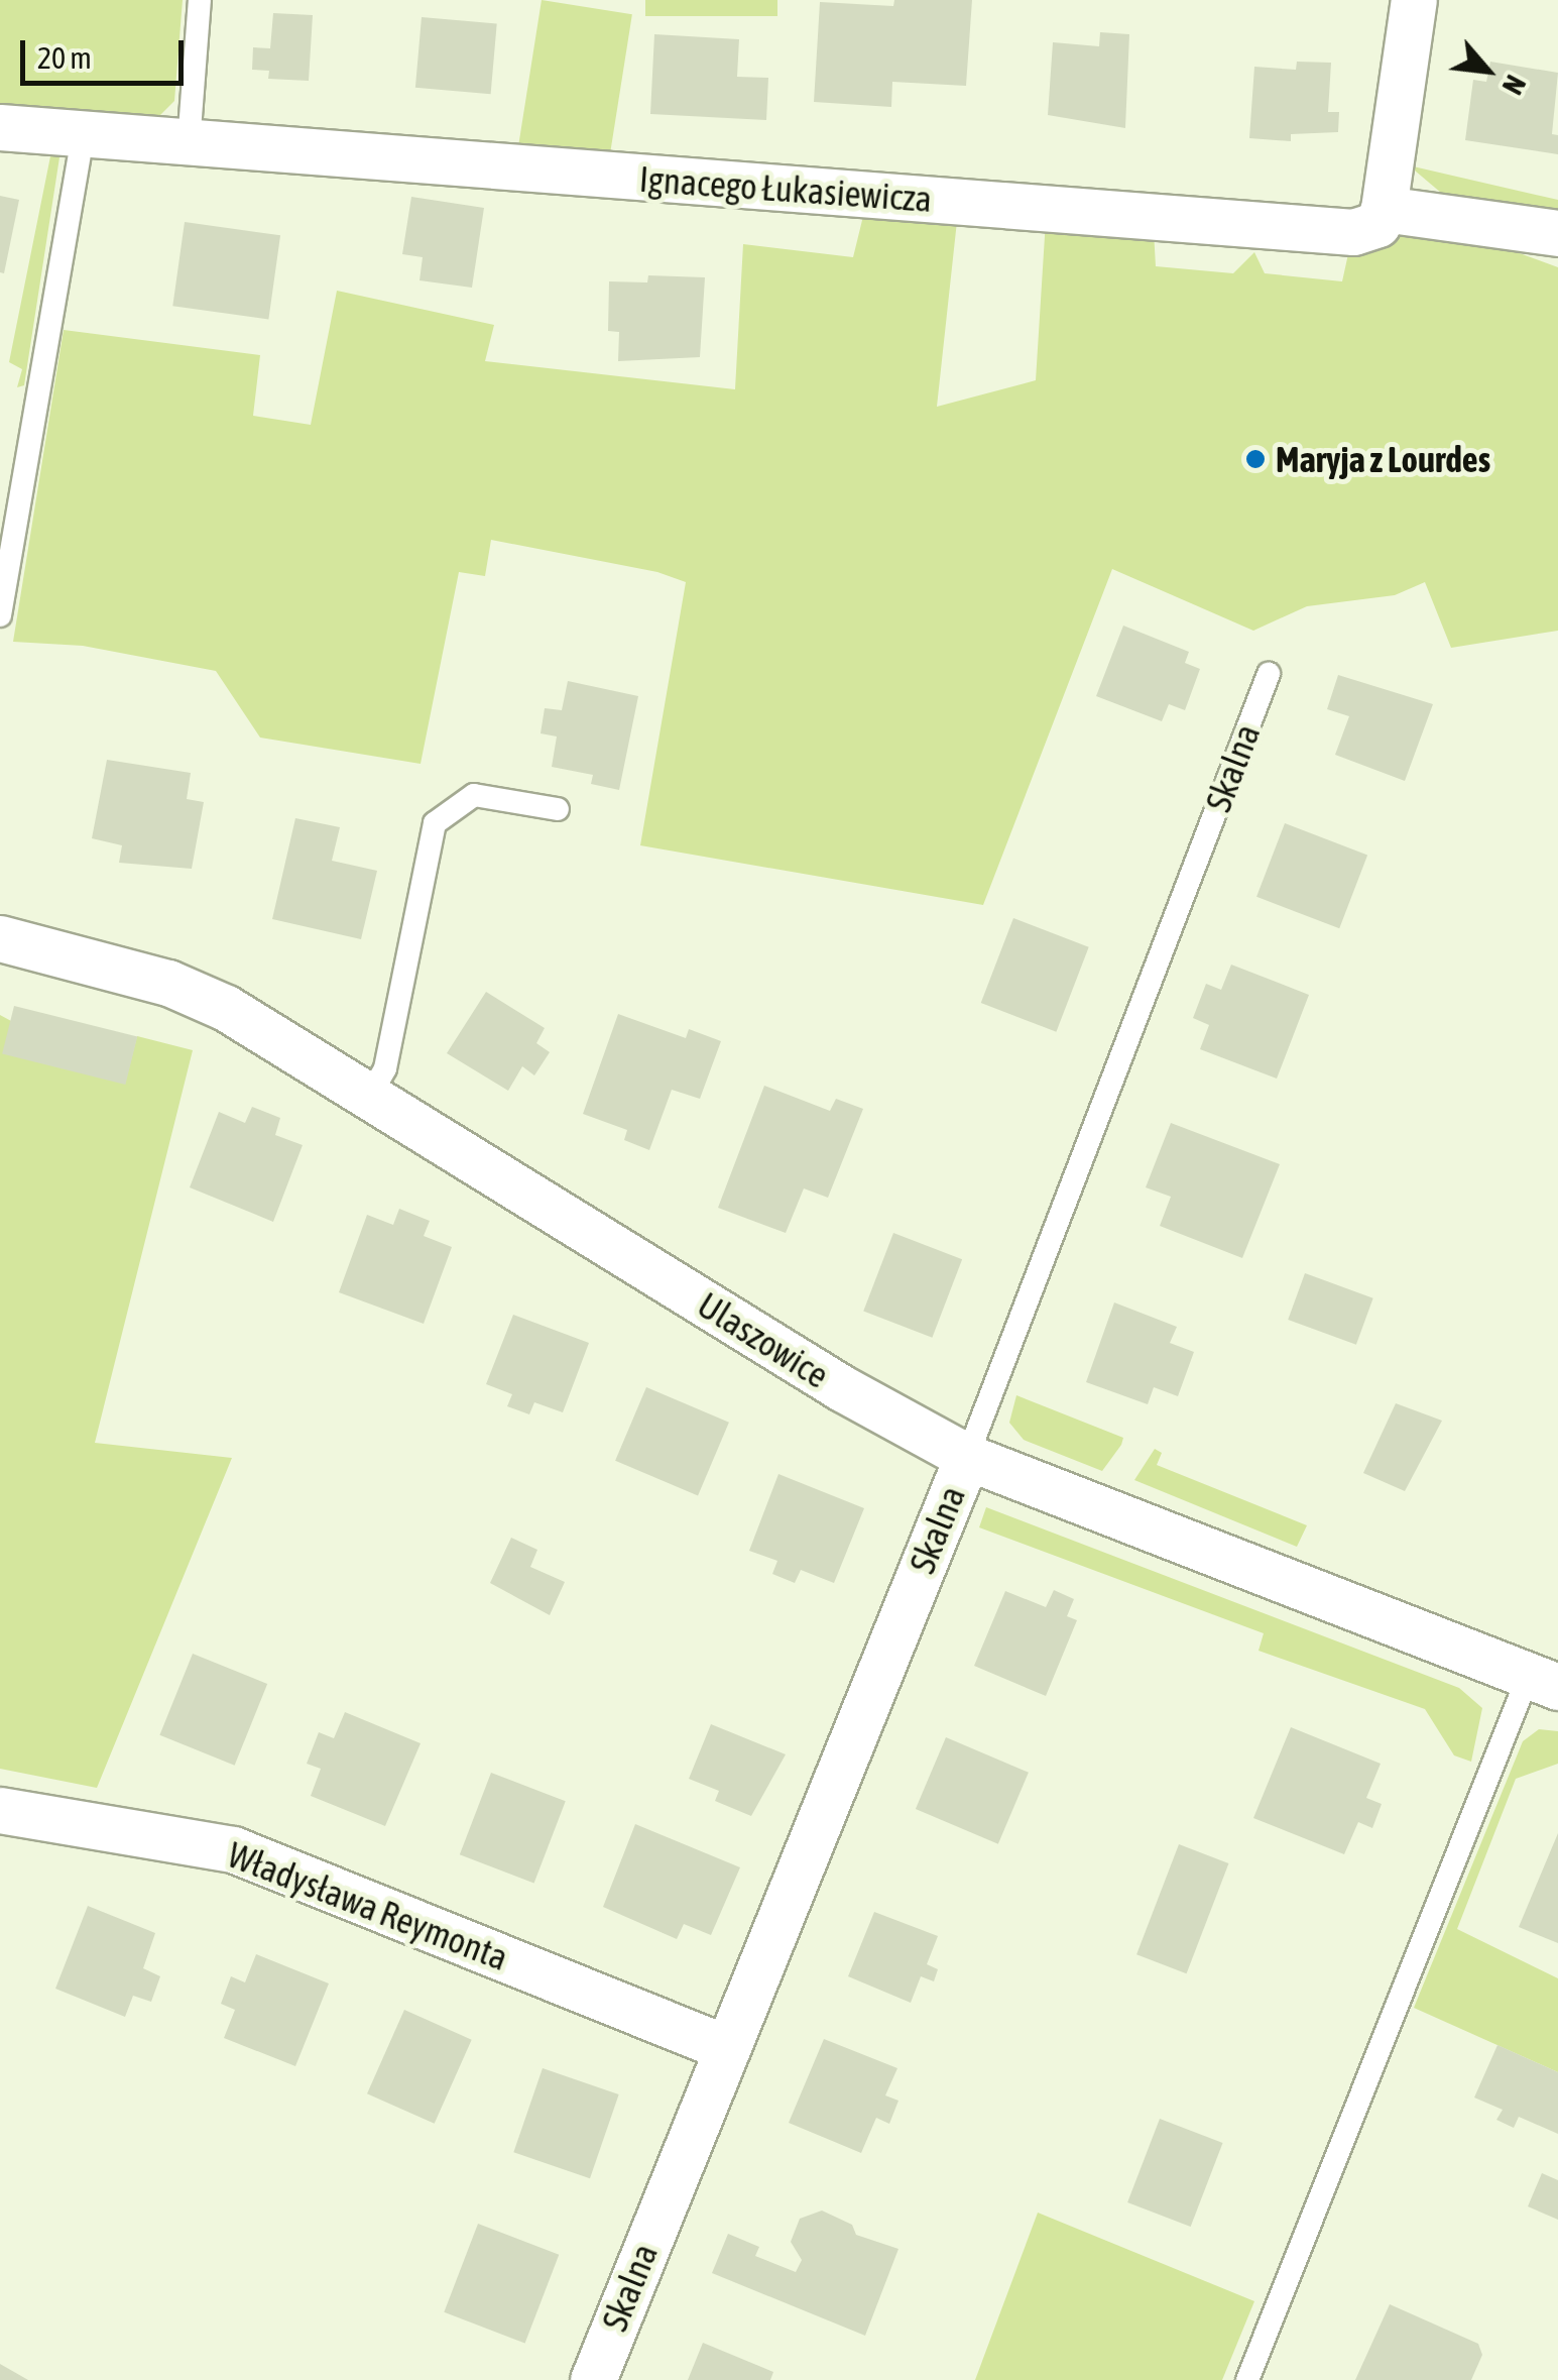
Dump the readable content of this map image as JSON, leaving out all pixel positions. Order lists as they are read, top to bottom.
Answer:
{
  "streets": {
    "street": [
      "Ignacego Łukasiewicza",
      "Skalna",
      "Ulaszowice",
      "Władysława Reymonta"
    ]
  },
  "crossings": [
    ["Skalna", "Ulaszowice"],
    ["Skalna", "Władysława Reymonta"]
  ],
  "places": ["Maryja z Lourdes"],
  "scale_bar": "20 m",
  "north": "bottom right"
}
